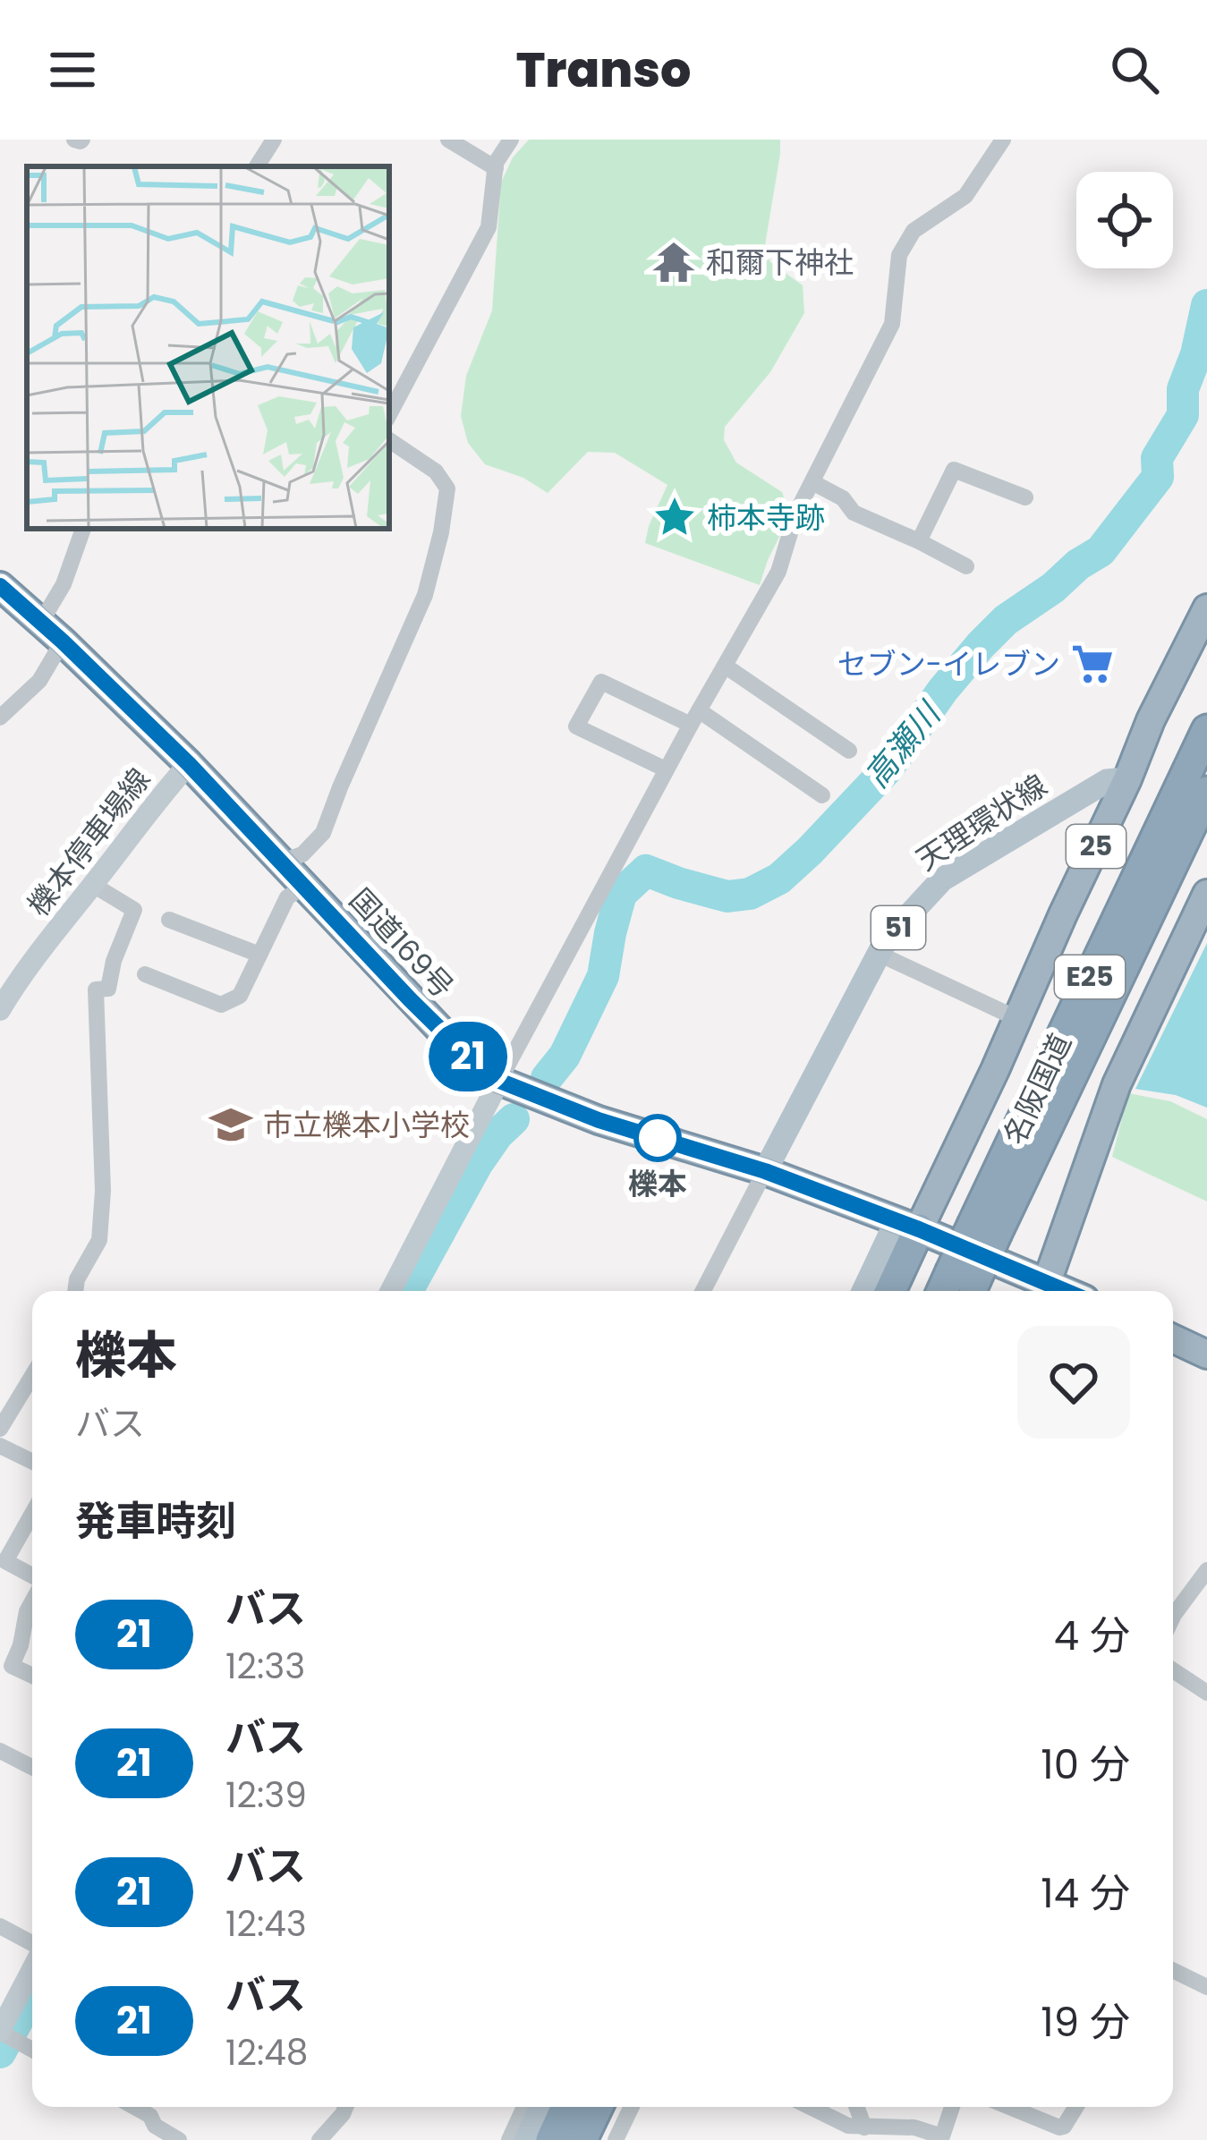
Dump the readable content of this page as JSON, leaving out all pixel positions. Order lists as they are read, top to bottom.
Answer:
{
  "streets": {
    "highway": [
      "25",
      "国道169号",
      "E25",
      "名阪国道"
    ],
    "main road": ["天理環状線", "櫟本停車場線", "51"]
  },
  "crossings": [
    ["天理環状線", "25"],
    ["天理環状線", "国道169号"],
    ["櫟本停車場線", "国道169号"],
    ["25", "国道169号"]
  ],
  "water": ["高瀬川"],
  "places": {
    "temple": ["和爾下神社"],
    "place": ["柿本寺跡"],
    "supermarket": ["セブン-イレブン"],
    "school or university": ["市立櫟本小学校"],
    "other": ["櫟本"]
  },
  "lines": ["bus line 21"],
  "page": {
    "header": "Transo",
    "on_map": "21",
    "heading": [
      ["櫟本", "バス"],
      "発車時刻"
    ],
    "list": [
      {
        "mark": "21",
        "name": "バス",
        "note": "12:33",
        "value": "4 分"
      },
      {
        "mark": "21",
        "name": "バス",
        "note": "12:39",
        "value": "10 分"
      },
      {
        "mark": "21",
        "name": "バス",
        "note": "12:43",
        "value": "14 分"
      },
      {
        "mark": "21",
        "name": "バス",
        "note": "12:48",
        "value": "19 分"
      }
    ]
  }
}
